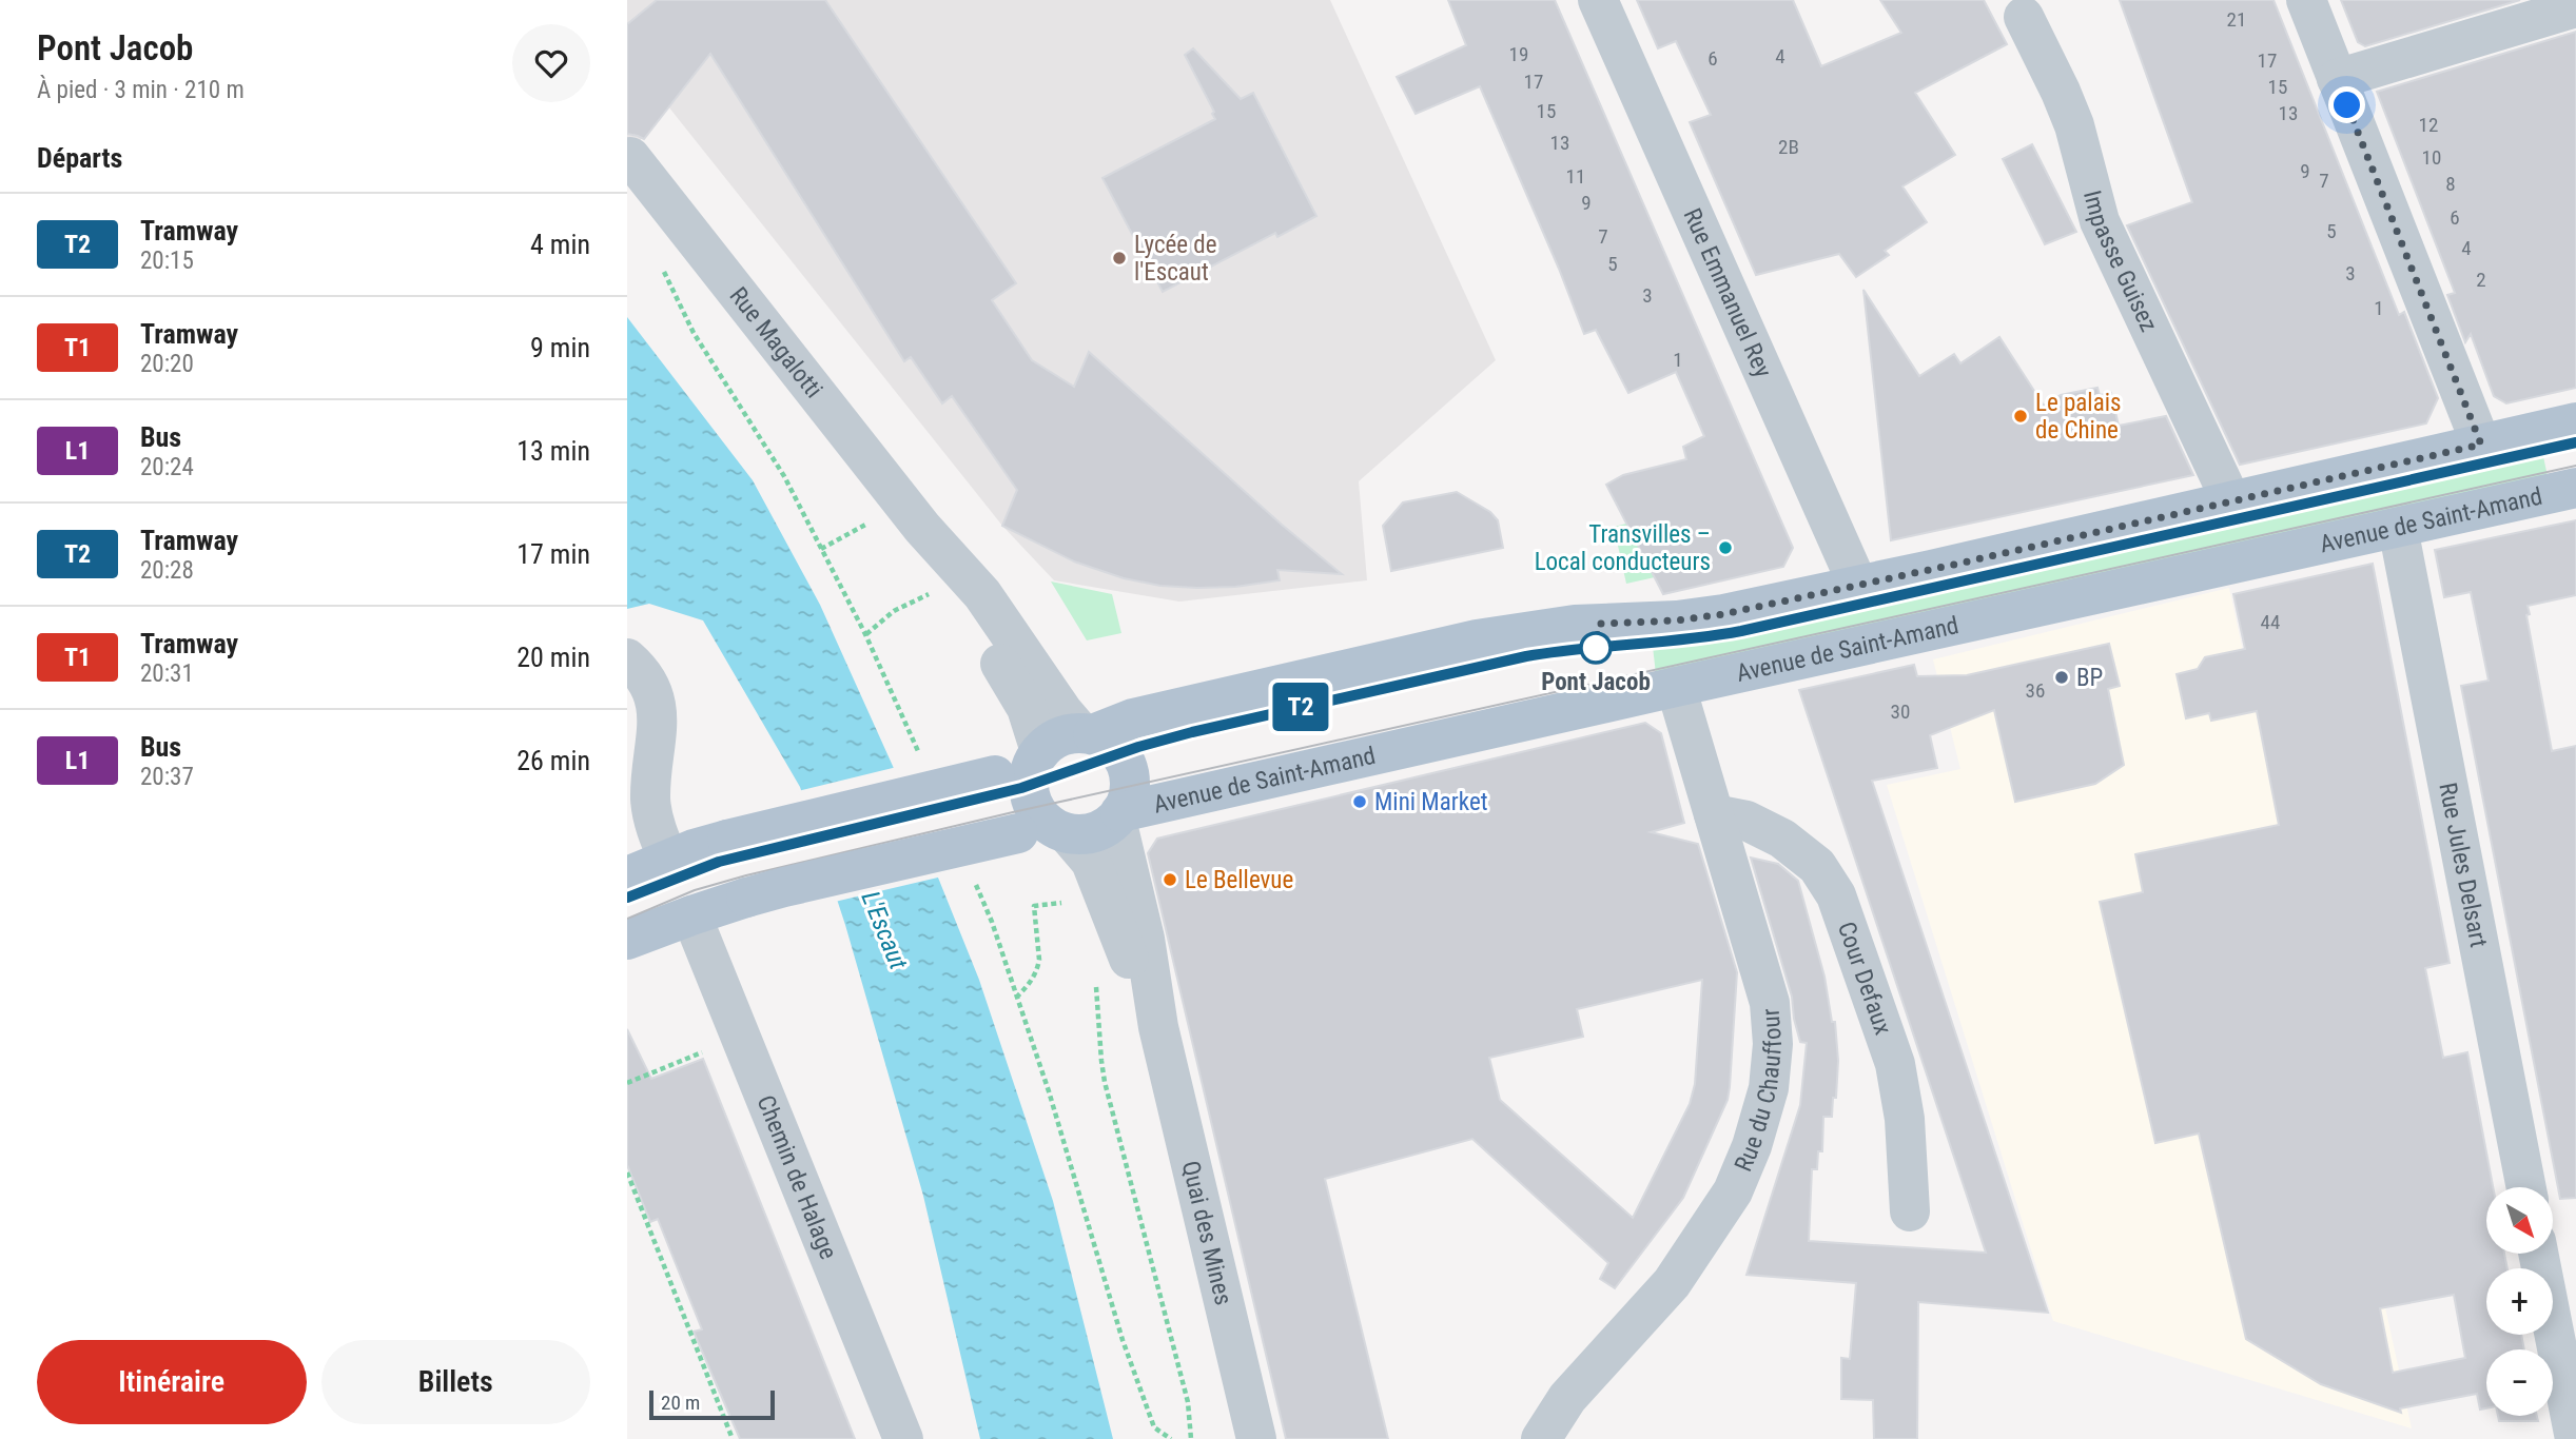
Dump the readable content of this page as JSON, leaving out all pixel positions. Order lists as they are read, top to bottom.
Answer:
{
  "streets": {
    "main road": ["Avenue de Saint-Amand"],
    "street": [
      "Impasse Guisez",
      "Rue Emmanuel Rey",
      "Rue Magalotti",
      "Rue Jules Delsart",
      "Cour Defaux",
      "Rue du Chauffour",
      "Chemin de Halage",
      "Quai des Mines"
    ]
  },
  "crossings": [
    ["Rue Magalotti", "Avenue de Saint-Amand"],
    ["Rue Magalotti", "Quai des Mines"],
    ["Avenue de Saint-Amand", "Rue Jules Delsart"],
    ["Avenue de Saint-Amand", "Rue du Chauffour"],
    ["Avenue de Saint-Amand", "Quai des Mines"],
    ["Cour Defaux", "Rue du Chauffour"]
  ],
  "water": ["L'Escaut"],
  "places": [
    "Lycée de l'Escaut",
    "Le palais de Chine",
    "Transvilles – Local conducteurs",
    "Pont Jacob",
    "BP",
    "Mini Market",
    "Le Bellevue"
  ],
  "lines": ["tram line T2"],
  "house_numbers": [
    "21",
    "19",
    "4",
    "6",
    "17",
    "17",
    "15",
    "15",
    "13",
    "12",
    "13",
    "2B",
    "10",
    "9",
    "11",
    "7",
    "8",
    "9",
    "6",
    "5",
    "7",
    "4",
    "5",
    "3",
    "2",
    "3",
    "1",
    "1",
    "44",
    "36",
    "30"
  ],
  "scale_bar": "20 m",
  "north": "bottom right",
  "page": {
    "heading": [
      ["Pont Jacob", "À pied · 3 min · 210 m"],
      "Départs"
    ],
    "on_map": "T2",
    "list": [
      {
        "mark": "T2",
        "name": "Tramway",
        "note": "20:15",
        "value": "4 min"
      },
      {
        "mark": "T1",
        "name": "Tramway",
        "note": "20:20",
        "value": "9 min"
      },
      {
        "mark": "L1",
        "name": "Bus",
        "note": "20:24",
        "value": "13 min"
      },
      {
        "mark": "T2",
        "name": "Tramway",
        "note": "20:28",
        "value": "17 min"
      },
      {
        "mark": "T1",
        "name": "Tramway",
        "note": "20:31",
        "value": "20 min"
      },
      {
        "mark": "L1",
        "name": "Bus",
        "note": "20:37",
        "value": "26 min"
      }
    ],
    "map_buttons": ["+", "−"],
    "buttons": ["Itinéraire", "Billets"],
    "scale": "20 m"
  }
}
